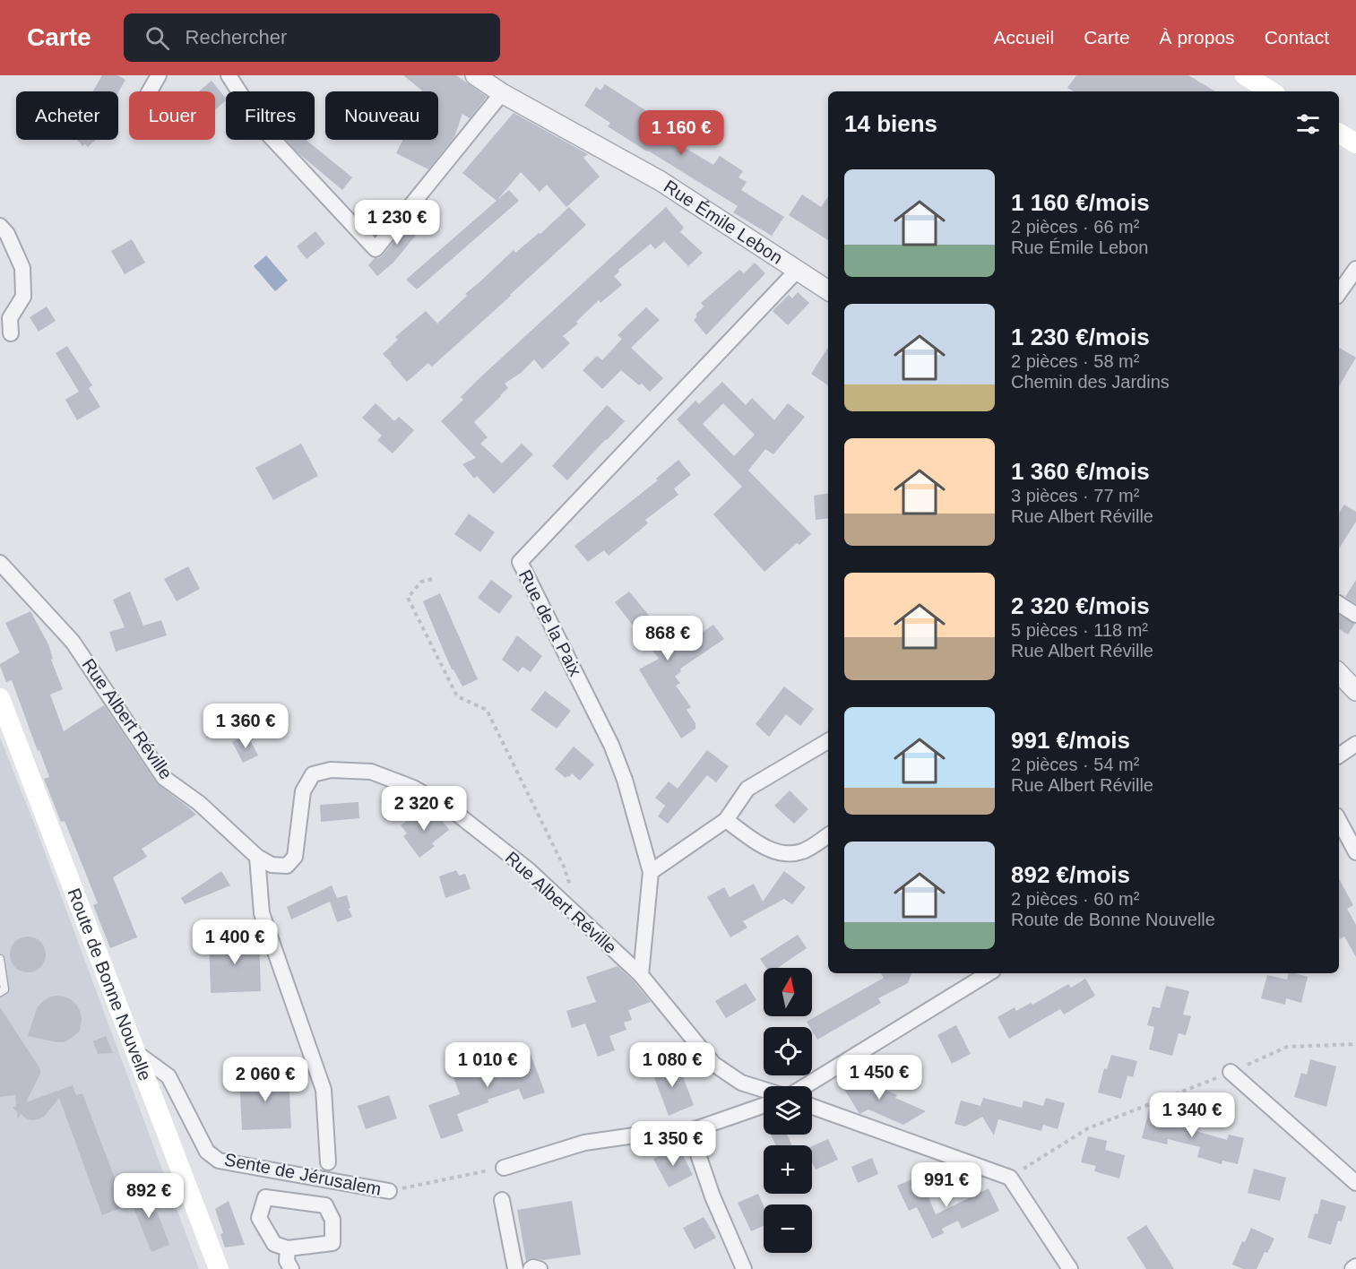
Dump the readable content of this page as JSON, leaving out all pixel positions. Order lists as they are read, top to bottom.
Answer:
{
  "streets": {
    "main road": ["Route de Bonne Nouvelle"],
    "street": [
      "Rue Émile Lebon",
      "Rue de la Paix",
      "Rue Albert Réville",
      "Sente de Jérusalem"
    ]
  },
  "crossings": [
    ["Rue Émile Lebon", "Rue de la Paix"],
    ["Rue de la Paix", "Rue Albert Réville"],
    ["Route de Bonne Nouvelle", "Sente de Jérusalem"]
  ],
  "north": "top",
  "page": {
    "header": "Carte",
    "search": "Rechercher",
    "nav": [
      "Accueil",
      "Carte",
      "À propos",
      "Contact"
    ],
    "chip": [
      "Acheter",
      "Louer",
      "Filtres",
      "Nouveau"
    ],
    "heading": "14 biens",
    "price": [
      "1 160 €",
      "1 230 €",
      "868 €",
      "1 360 €",
      "2 320 €",
      "1 400 €",
      "1 010 €",
      "1 080 €",
      "1 450 €",
      "2 060 €",
      "1 340 €",
      "1 350 €",
      "991 €",
      "892 €"
    ],
    "list": [
      {
        "name": "1 160 €/mois",
        "note": "2 pièces · 66 m² · Rue Émile Lebon"
      },
      {
        "name": "1 230 €/mois",
        "note": "2 pièces · 58 m² · Chemin des Jardins"
      },
      {
        "name": "1 360 €/mois",
        "note": "3 pièces · 77 m² · Rue Albert Réville"
      },
      {
        "name": "2 320 €/mois",
        "note": "5 pièces · 118 m² · Rue Albert Réville"
      },
      {
        "name": "991 €/mois",
        "note": "2 pièces · 54 m² · Rue Albert Réville"
      },
      {
        "name": "892 €/mois",
        "note": "2 pièces · 60 m² · Route de Bonne Nouvelle"
      }
    ],
    "map_buttons": ["+", "−"]
  }
}
